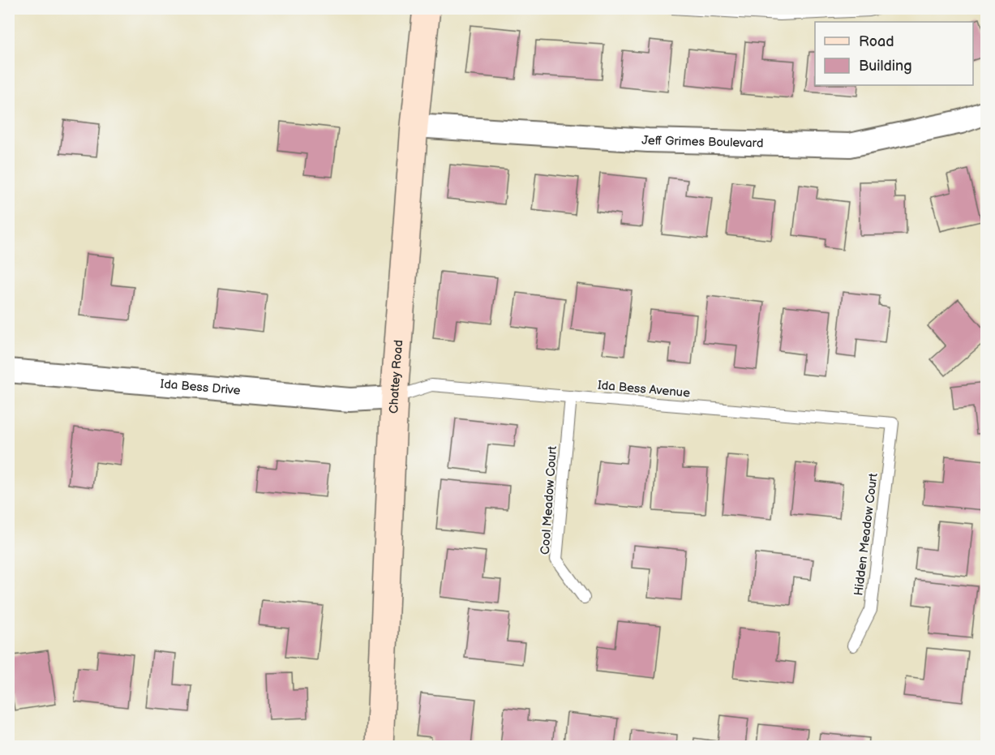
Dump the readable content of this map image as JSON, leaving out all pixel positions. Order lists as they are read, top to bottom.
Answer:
{
  "streets": {
    "street": ["Jeff Grimes Boulevard", "Chattey Road", "Ida Bess Drive"],
    "lane": ["Ida Bess Avenue", "Cool Meadow Court", "Hidden Meadow Court"]
  },
  "crossings": [
    ["Jeff Grimes Boulevard", "Chattey Road"],
    ["Chattey Road", "Ida Bess Drive"],
    ["Chattey Road", "Ida Bess Avenue"],
    ["Ida Bess Drive", "Ida Bess Avenue"],
    ["Ida Bess Avenue", "Cool Meadow Court"],
    ["Ida Bess Avenue", "Hidden Meadow Court"]
  ],
  "legend": ["Road", "Building"]
}
